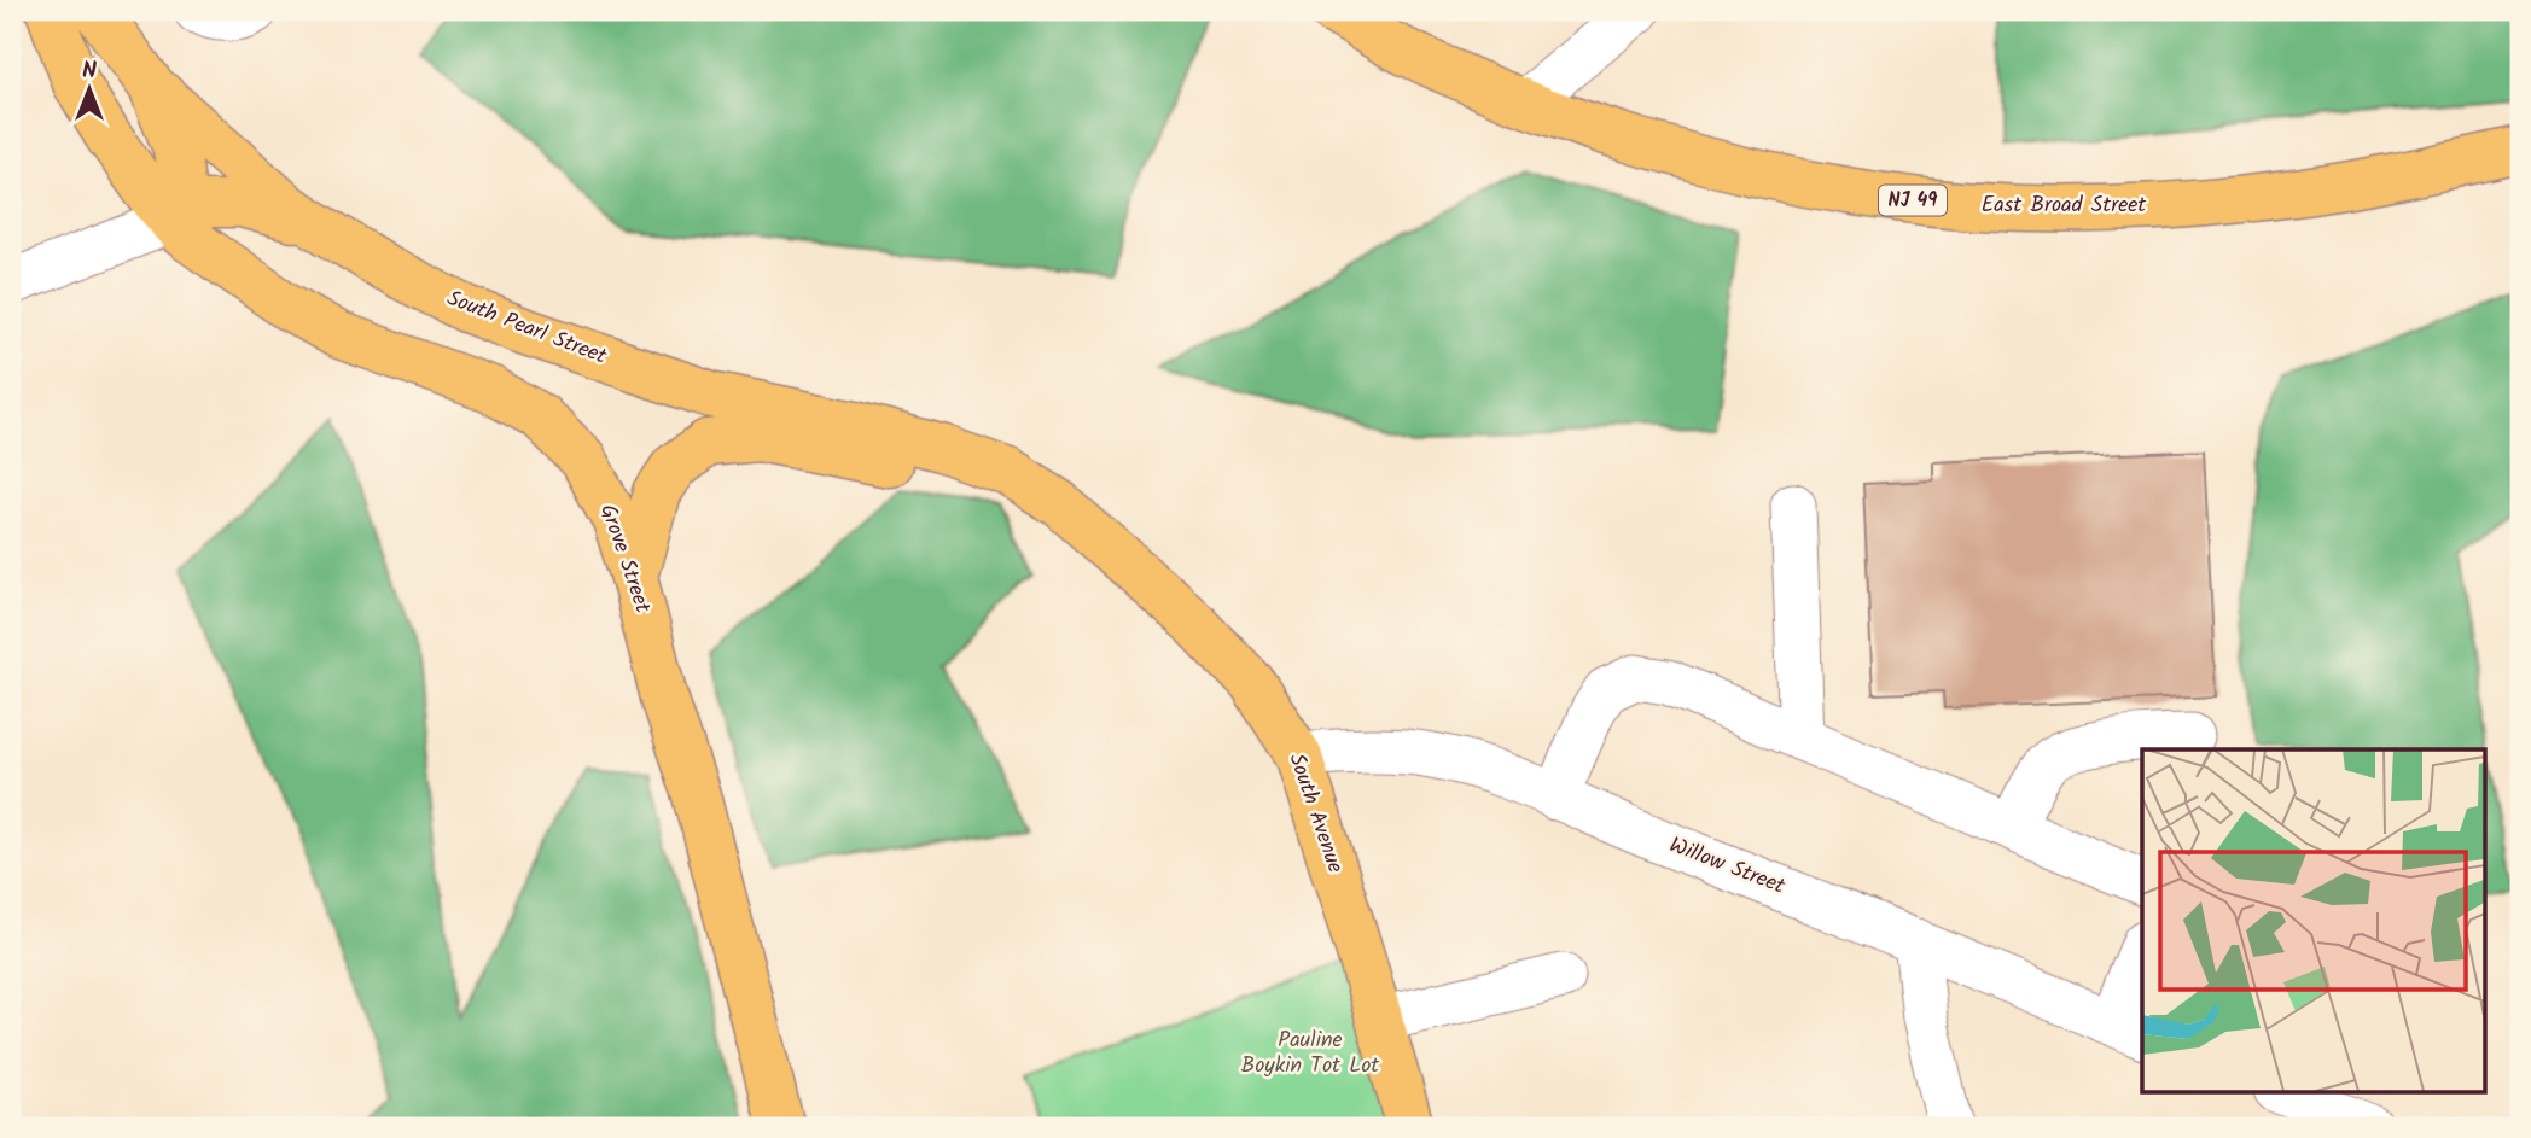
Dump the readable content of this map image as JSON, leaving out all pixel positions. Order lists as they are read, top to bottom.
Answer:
{
  "streets": {
    "main road": [
      "NJ 49",
      "East Broad Street",
      "South Pearl Street",
      "Grove Street",
      "South Avenue"
    ],
    "street": ["Willow Street"]
  },
  "crossings": [
    ["South Pearl Street", "South Avenue"],
    ["South Avenue", "Willow Street"]
  ],
  "parks": ["Pauline Boykin Tot Lot"],
  "north": "top"
}
